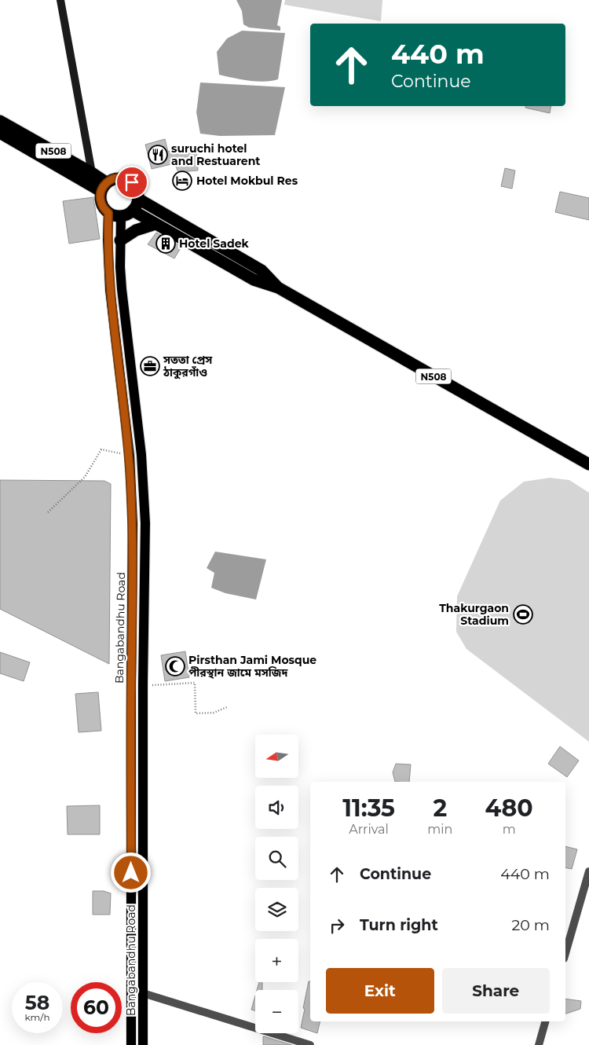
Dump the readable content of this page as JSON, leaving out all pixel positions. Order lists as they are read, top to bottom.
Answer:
{
  "streets": {
    "highway": ["N508"],
    "main road": ["Bangabandhu Road"]
  },
  "crossings": [
    ["N508", "Bangabandhu Road"]
  ],
  "places": {
    "restaurant": ["suruchi hotel and Restuarent"],
    "hotel": ["Hotel Mokbul Res"],
    "building": ["Hotel Sadek"],
    "office": ["সততা প্রেস ঠাকুরগাঁও"],
    "sports": ["Thakurgaon Stadium"],
    "mosque": ["Pirsthan Jami Mosque পীরস্থান জামে মসজিদ"]
  },
  "north": "left",
  "page": {
    "turn": ["440 m", "Continue"],
    "map_buttons": ["+", "−"],
    "eta": [
      "11:35",
      "Arrival",
      "2",
      "min",
      "480",
      "m"
    ],
    "list": [
      {
        "name": "Continue",
        "value": "440 m"
      },
      {
        "name": "Turn right",
        "value": "20 m"
      }
    ],
    "buttons": ["Exit", "Share"],
    "speed": "58 km/h",
    "limit": "60"
  }
}
